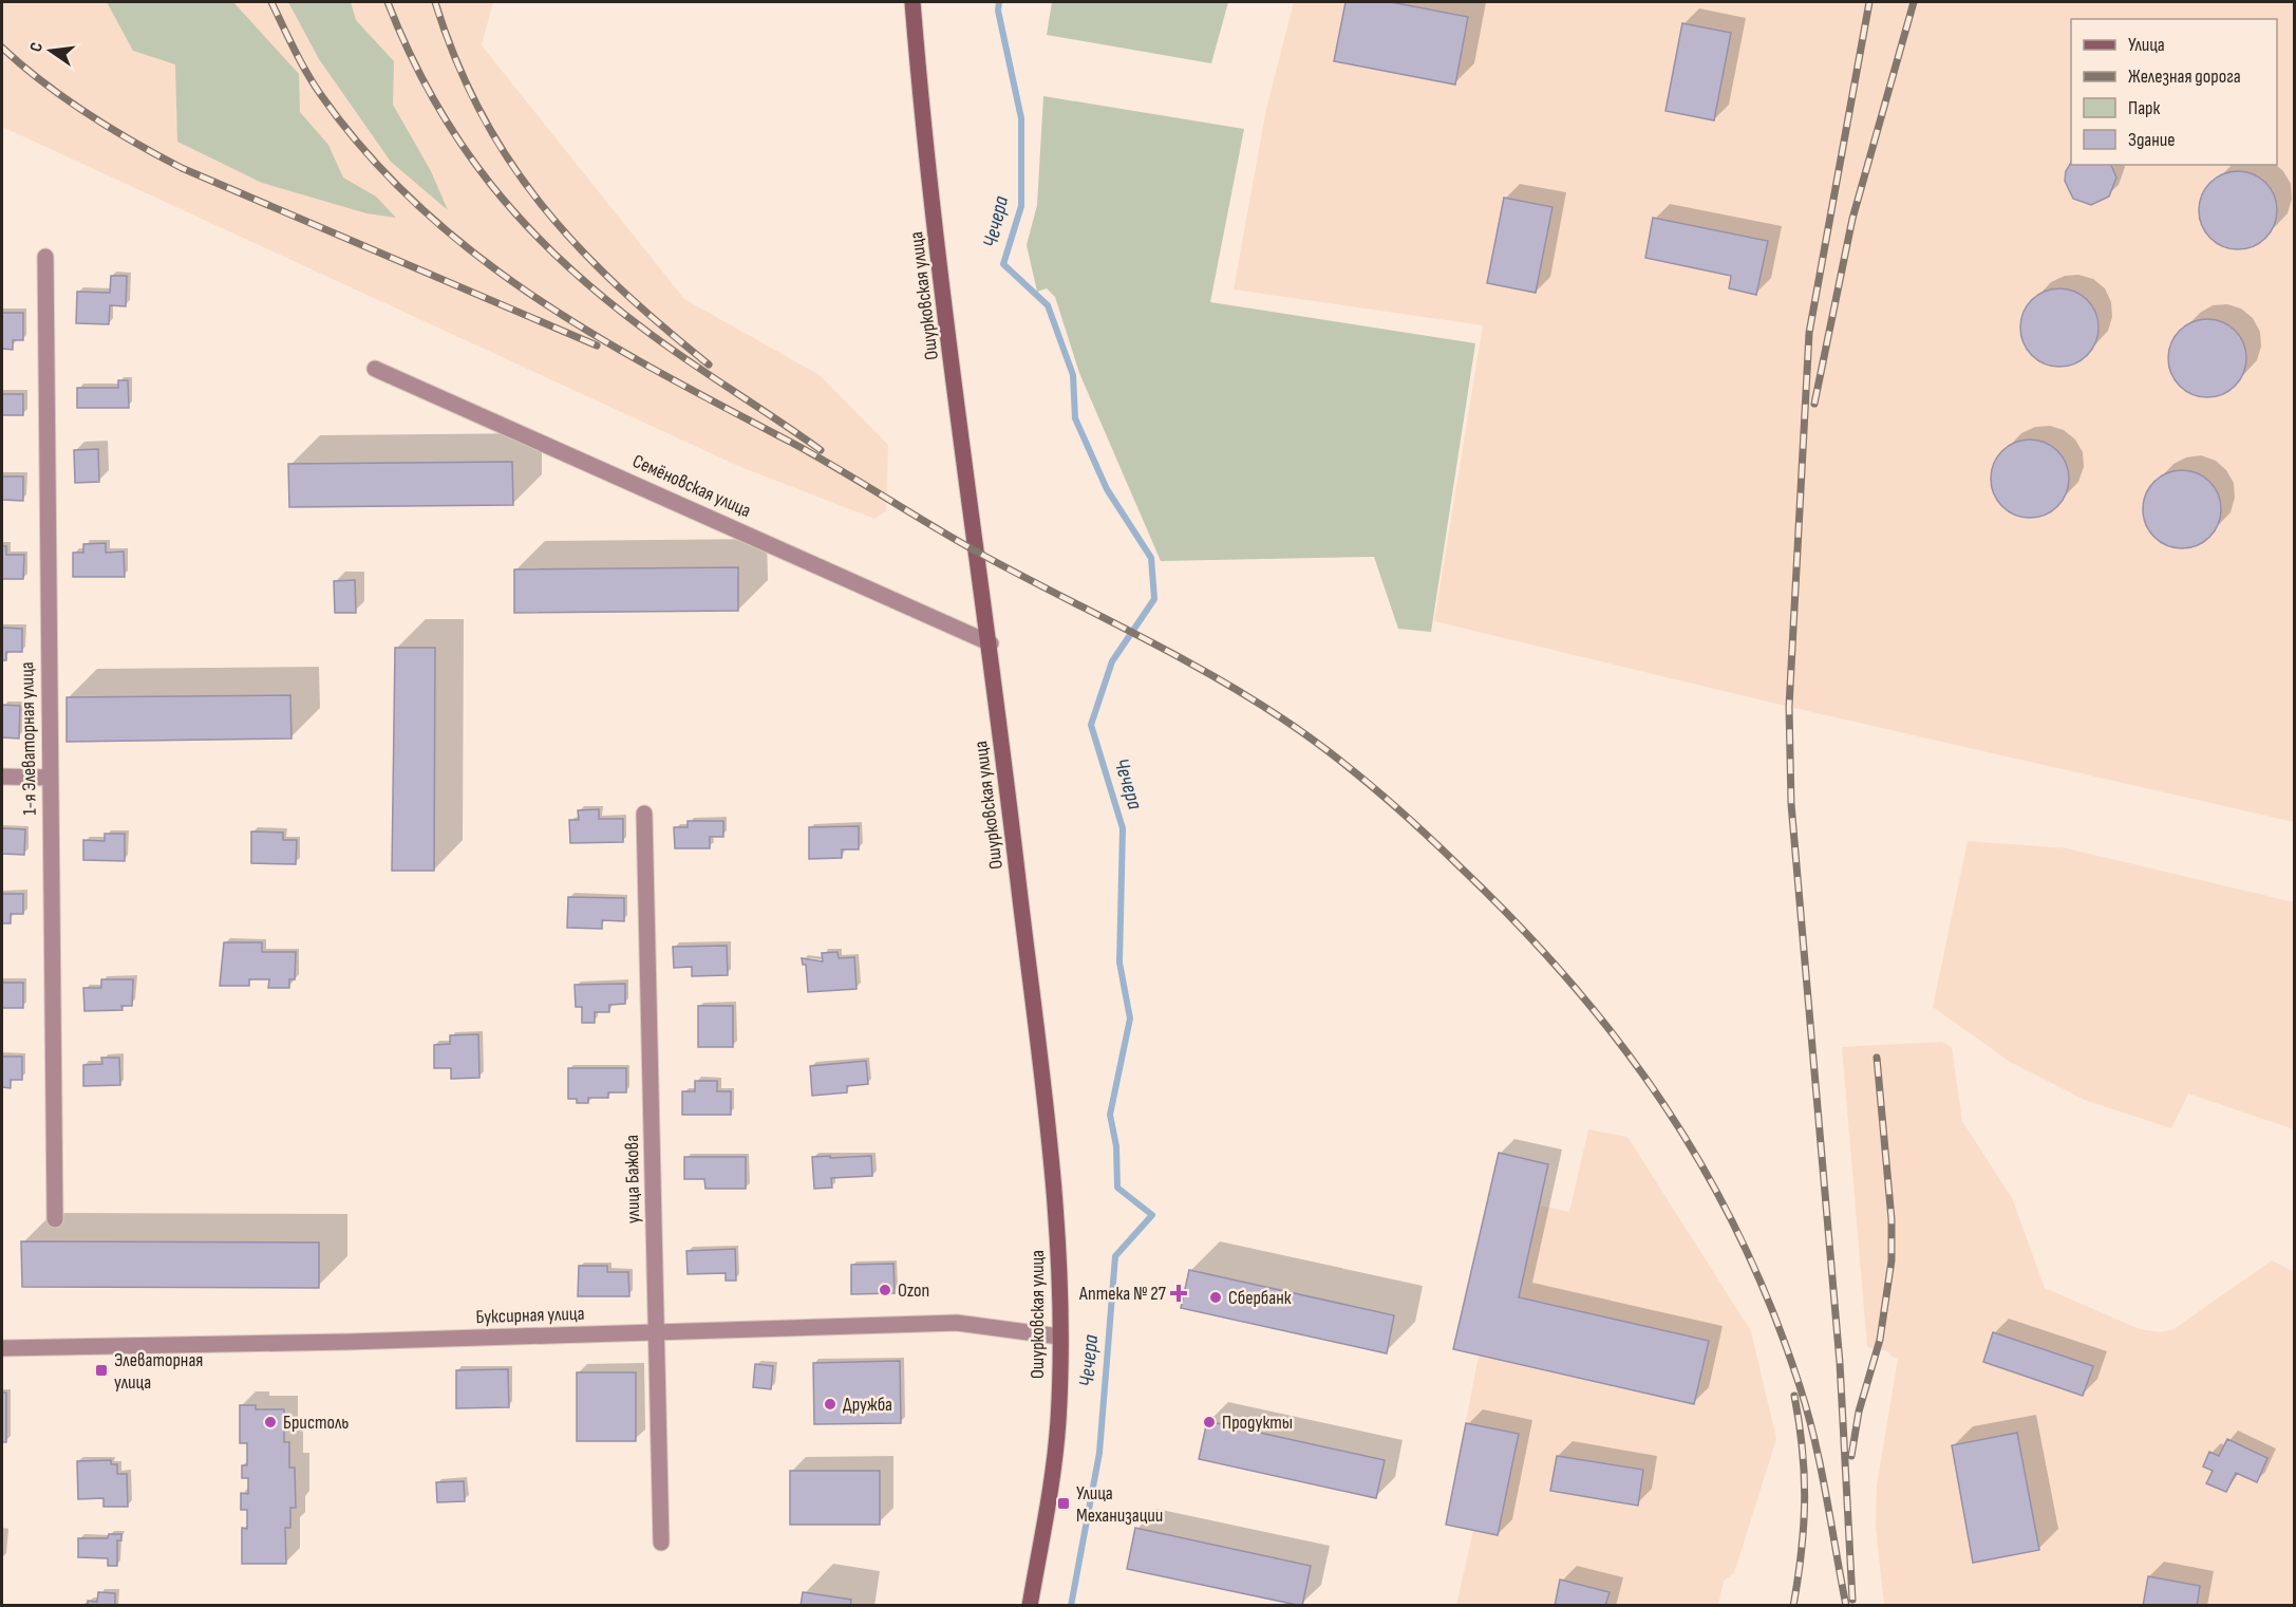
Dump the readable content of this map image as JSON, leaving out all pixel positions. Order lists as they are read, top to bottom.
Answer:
{
  "streets": {
    "street": [
      "Ошурковская улица",
      "Семёновская улица",
      "1-я Элеваторная улица",
      "улица Бажова",
      "Буксирная улица"
    ]
  },
  "crossings": [
    ["Ошурковская улица", "Семёновская улица"],
    ["Ошурковская улица", "Буксирная улица"],
    ["улица Бажова", "Буксирная улица"]
  ],
  "water": ["Чечера"],
  "places": {
    "other": [
      "Ozon",
      "Сбербанк",
      "Дружба",
      "Бристоль",
      "Продукты"
    ],
    "health": ["Аптека № 27"],
    "transit": ["Элеваторная улица", "Улица Механизации"]
  },
  "legend": [
    "Улица",
    "Железная дорога",
    "Парк",
    "Здание"
  ],
  "north": "left"
}
